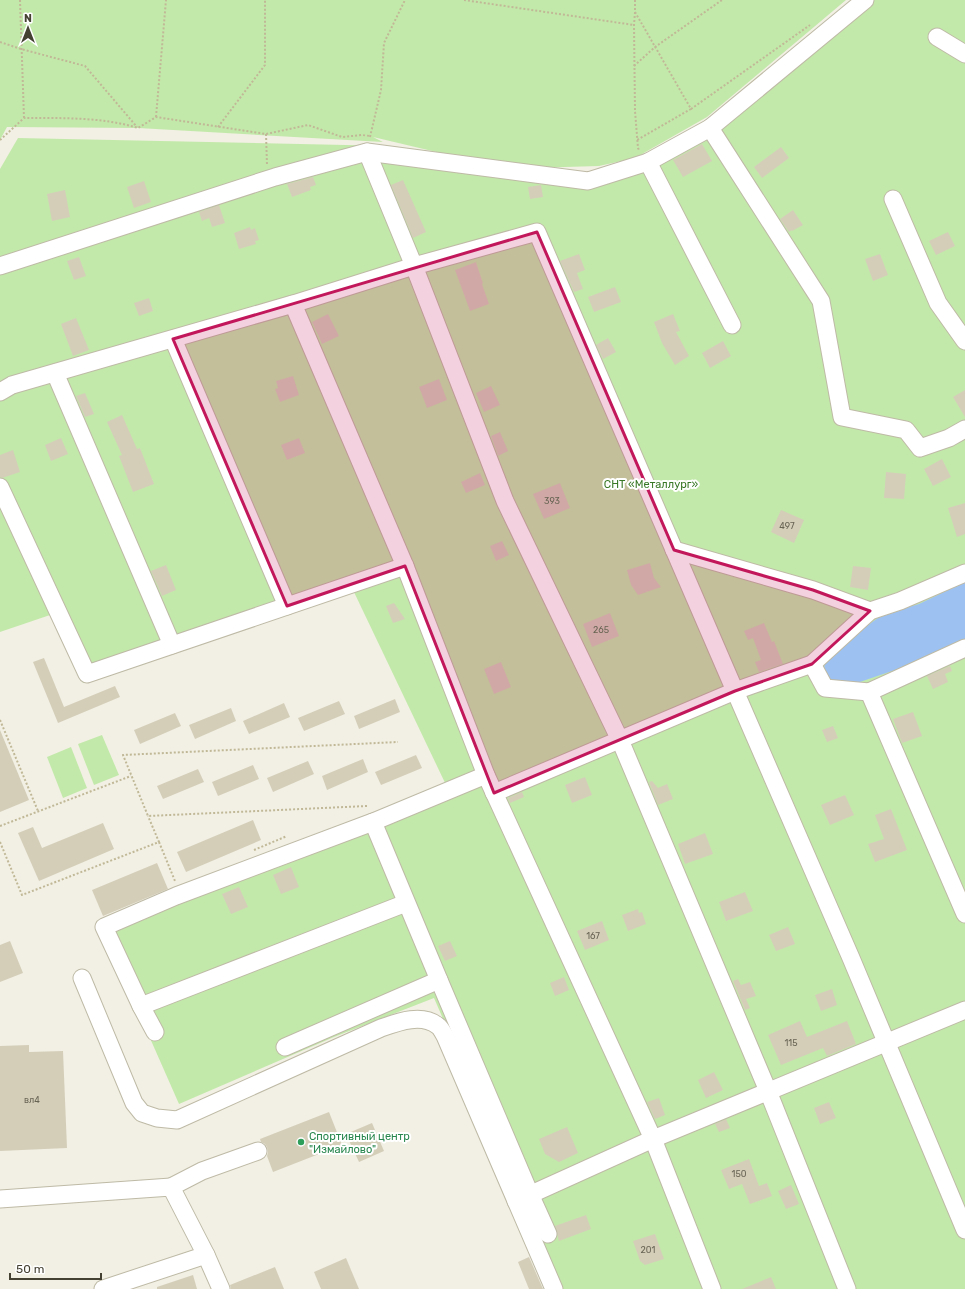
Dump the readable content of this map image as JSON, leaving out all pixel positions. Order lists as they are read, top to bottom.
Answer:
{
  "parks": ["СНТ «Металлург»"],
  "places": ["Спортивный центр \"Измайлово\""],
  "house_numbers": [
    "393",
    "497",
    "265",
    "167",
    "115",
    "вл4",
    "150",
    "201"
  ],
  "scale_bar": "50 m",
  "north": "top"
}
